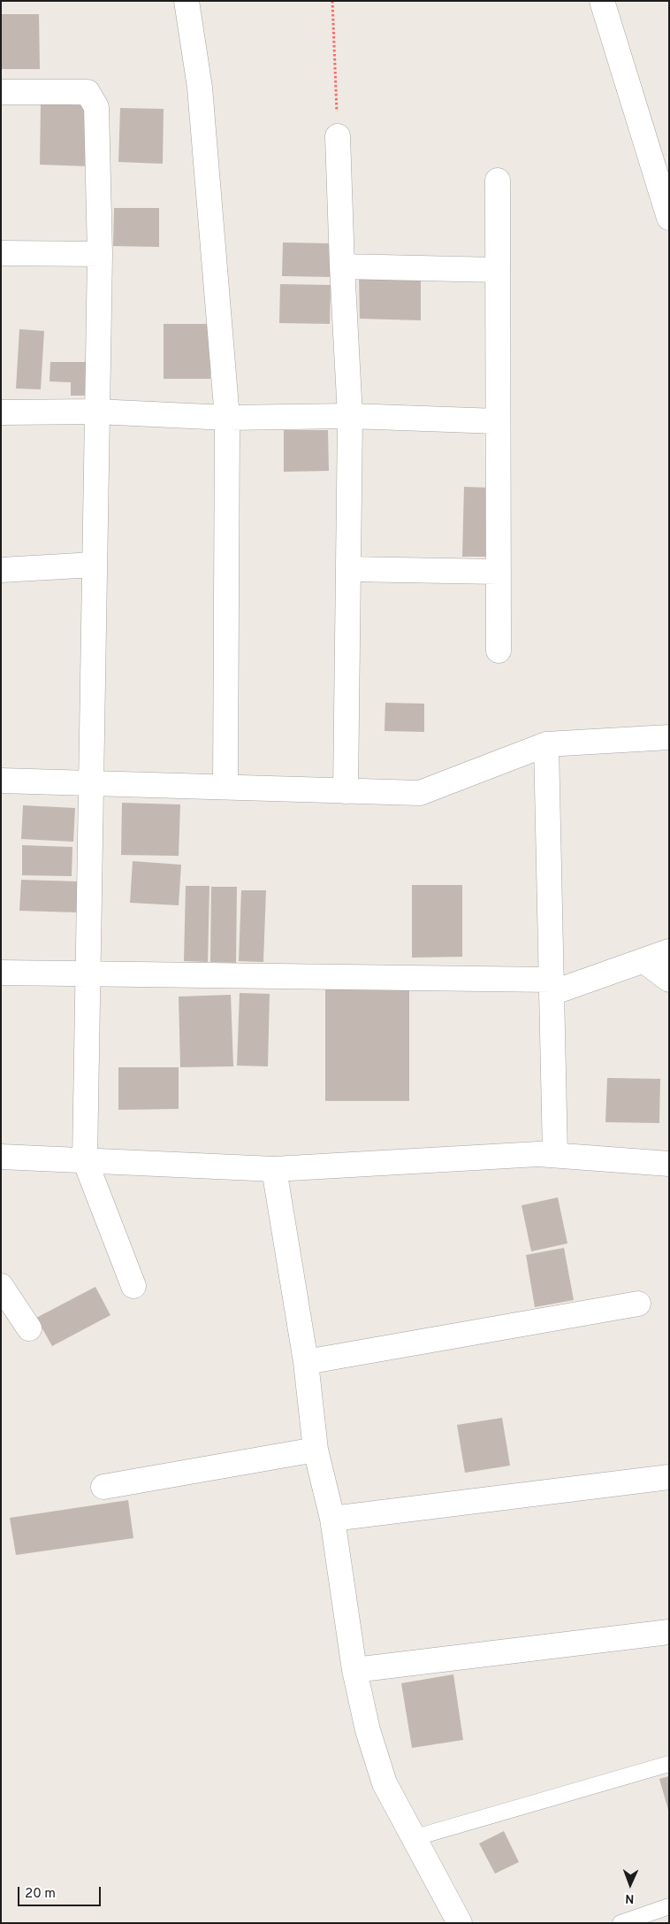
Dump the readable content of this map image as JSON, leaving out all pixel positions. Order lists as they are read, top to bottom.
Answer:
{
  "scale_bar": "20 m",
  "north": "bottom"
}
